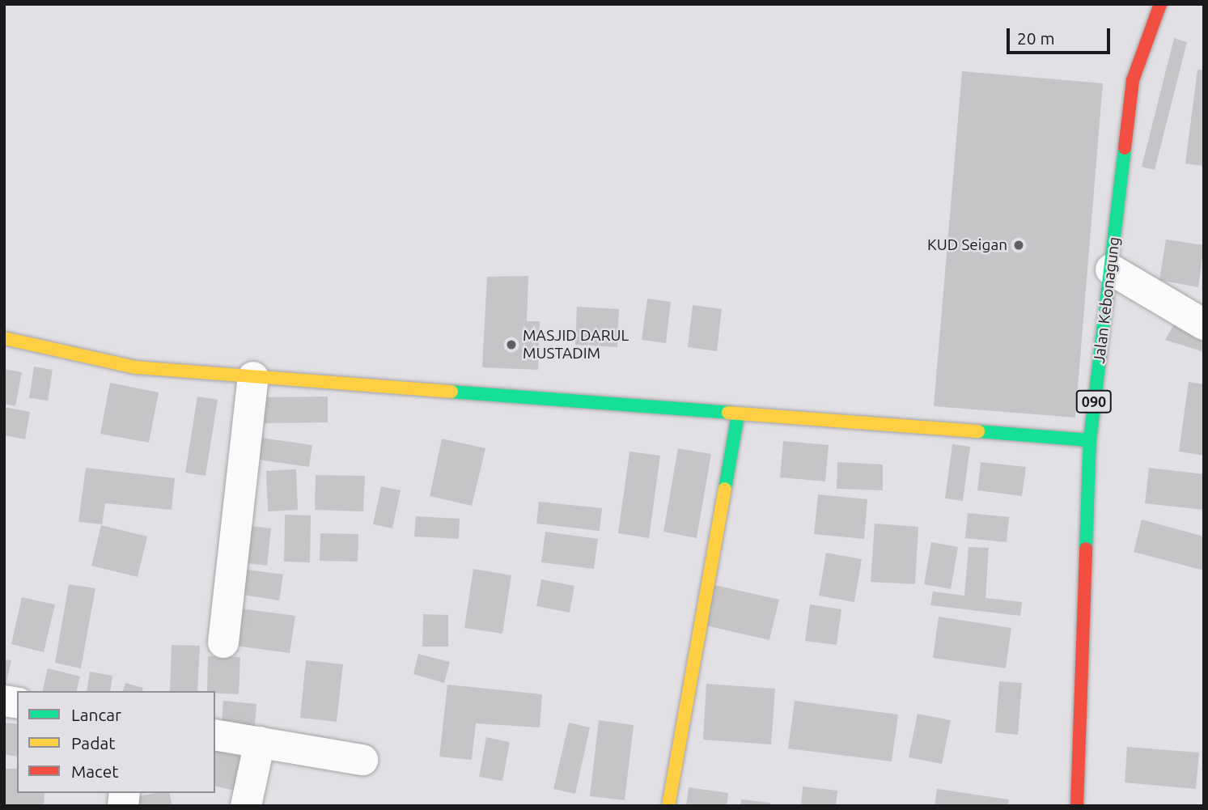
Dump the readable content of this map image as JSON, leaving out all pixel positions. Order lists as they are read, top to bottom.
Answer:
{
  "streets": {
    "street": ["Jalan Kebonagung", "090"]
  },
  "places": ["KUD Seigan", "MASJID DARUL MUSTADIM"],
  "legend": ["Lancar", "Padat", "Macet"],
  "scale_bar": "20 m"
}
